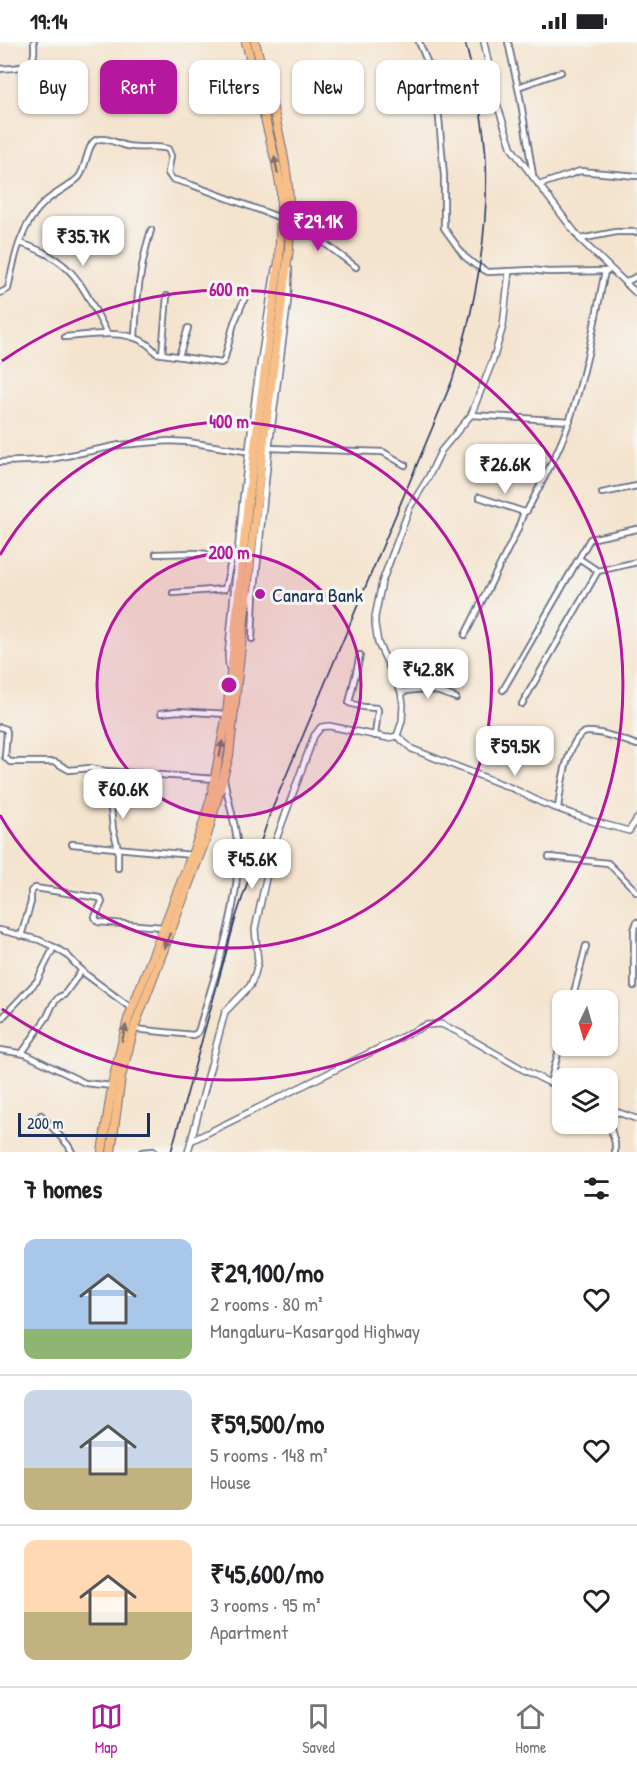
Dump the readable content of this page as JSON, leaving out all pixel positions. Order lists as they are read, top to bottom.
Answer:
{
  "places": ["Canara Bank"],
  "scale_bar": "200 m",
  "north": "bottom",
  "page": {
    "status": "19:14",
    "chip": [
      "Buy",
      "Rent",
      "Filters",
      "New",
      "Apartment"
    ],
    "price": [
      "₹29.1K",
      "₹35.7K",
      "₹26.6K",
      "₹42.8K",
      "₹59.5K",
      "₹60.6K",
      "₹45.6K"
    ],
    "scale": "200 m",
    "heading": "7 homes",
    "list": [
      {
        "name": "₹29,100/mo",
        "note": "2 rooms · 80 m² · Mangaluru-Kasargod Highway"
      },
      {
        "name": "₹59,500/mo",
        "note": "5 rooms · 148 m² · House"
      },
      {
        "name": "₹45,600/mo",
        "note": "3 rooms · 95 m² · Apartment"
      }
    ],
    "tabs": ["Map", "Saved", "Home"]
  },
  "rings": ["600 m", "400 m", "200 m"]
}
